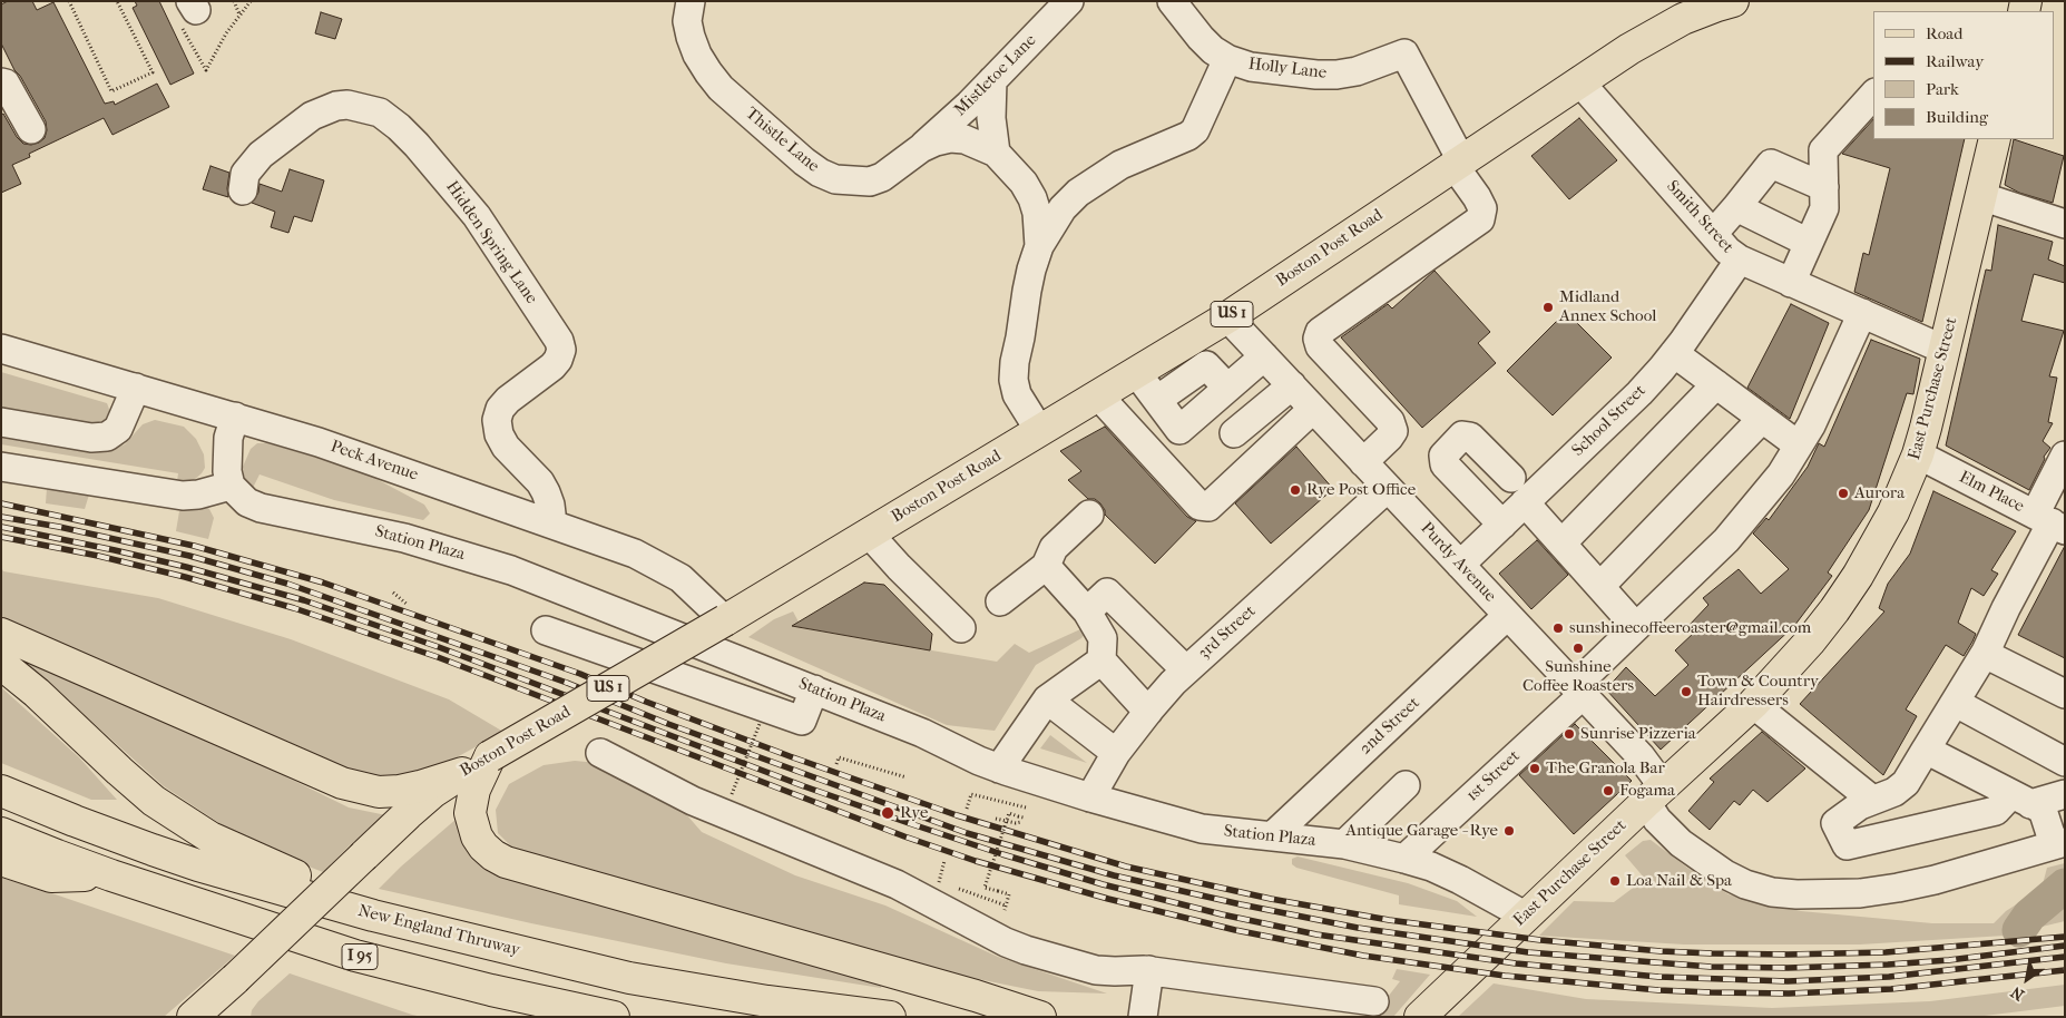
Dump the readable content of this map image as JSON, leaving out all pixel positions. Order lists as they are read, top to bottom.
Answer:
{
  "streets": {
    "main road": [
      "Boston Post Road",
      "US 1",
      "East Purchase Street",
      "New England Thruway",
      "I 95"
    ],
    "street": [
      "Holly Lane",
      "Mistletoe Lane",
      "Thistle Lane",
      "Smith Street",
      "Hidden Spring Lane",
      "School Street",
      "Peck Avenue",
      "Elm Place",
      "Station Plaza",
      "Purdy Avenue",
      "3rd Street",
      "2nd Street",
      "1st Street"
    ]
  },
  "crossings": [
    ["Holly Lane", "Boston Post Road"],
    ["Mistletoe Lane", "Thistle Lane"],
    ["Thistle Lane", "Boston Post Road"],
    ["Smith Street", "Boston Post Road"],
    ["Smith Street", "East Purchase Street"],
    ["Smith Street", "School Street"],
    ["Smith Street", "1st Street"],
    ["Hidden Spring Lane", "Peck Avenue"],
    ["Boston Post Road", "Peck Avenue"],
    ["Boston Post Road", "Purdy Avenue"],
    ["East Purchase Street", "Elm Place"],
    ["East Purchase Street", "Station Plaza"],
    ["East Purchase Street", "Purdy Avenue"],
    ["School Street", "Purdy Avenue"],
    ["Station Plaza", "3rd Street"],
    ["Station Plaza", "2nd Street"],
    ["Station Plaza", "1st Street"],
    ["Purdy Avenue", "3rd Street"],
    ["Purdy Avenue", "2nd Street"],
    ["Purdy Avenue", "1st Street"]
  ],
  "places": [
    "Midland Annex School",
    "Rye Post Office",
    "Aurora",
    "sunshinecoffeeroaster@gmail.com",
    "Sunshine Coffee Roasters",
    "Town & Country Hairdressers",
    "Sunrise Pizzeria",
    "The Granola Bar",
    "Fogama",
    "Rye",
    "Antique Garage - Rye",
    "Loa Nail & Spa"
  ],
  "legend": [
    "Road",
    "Railway",
    "Park",
    "Building"
  ],
  "north": "bottom left"
}
